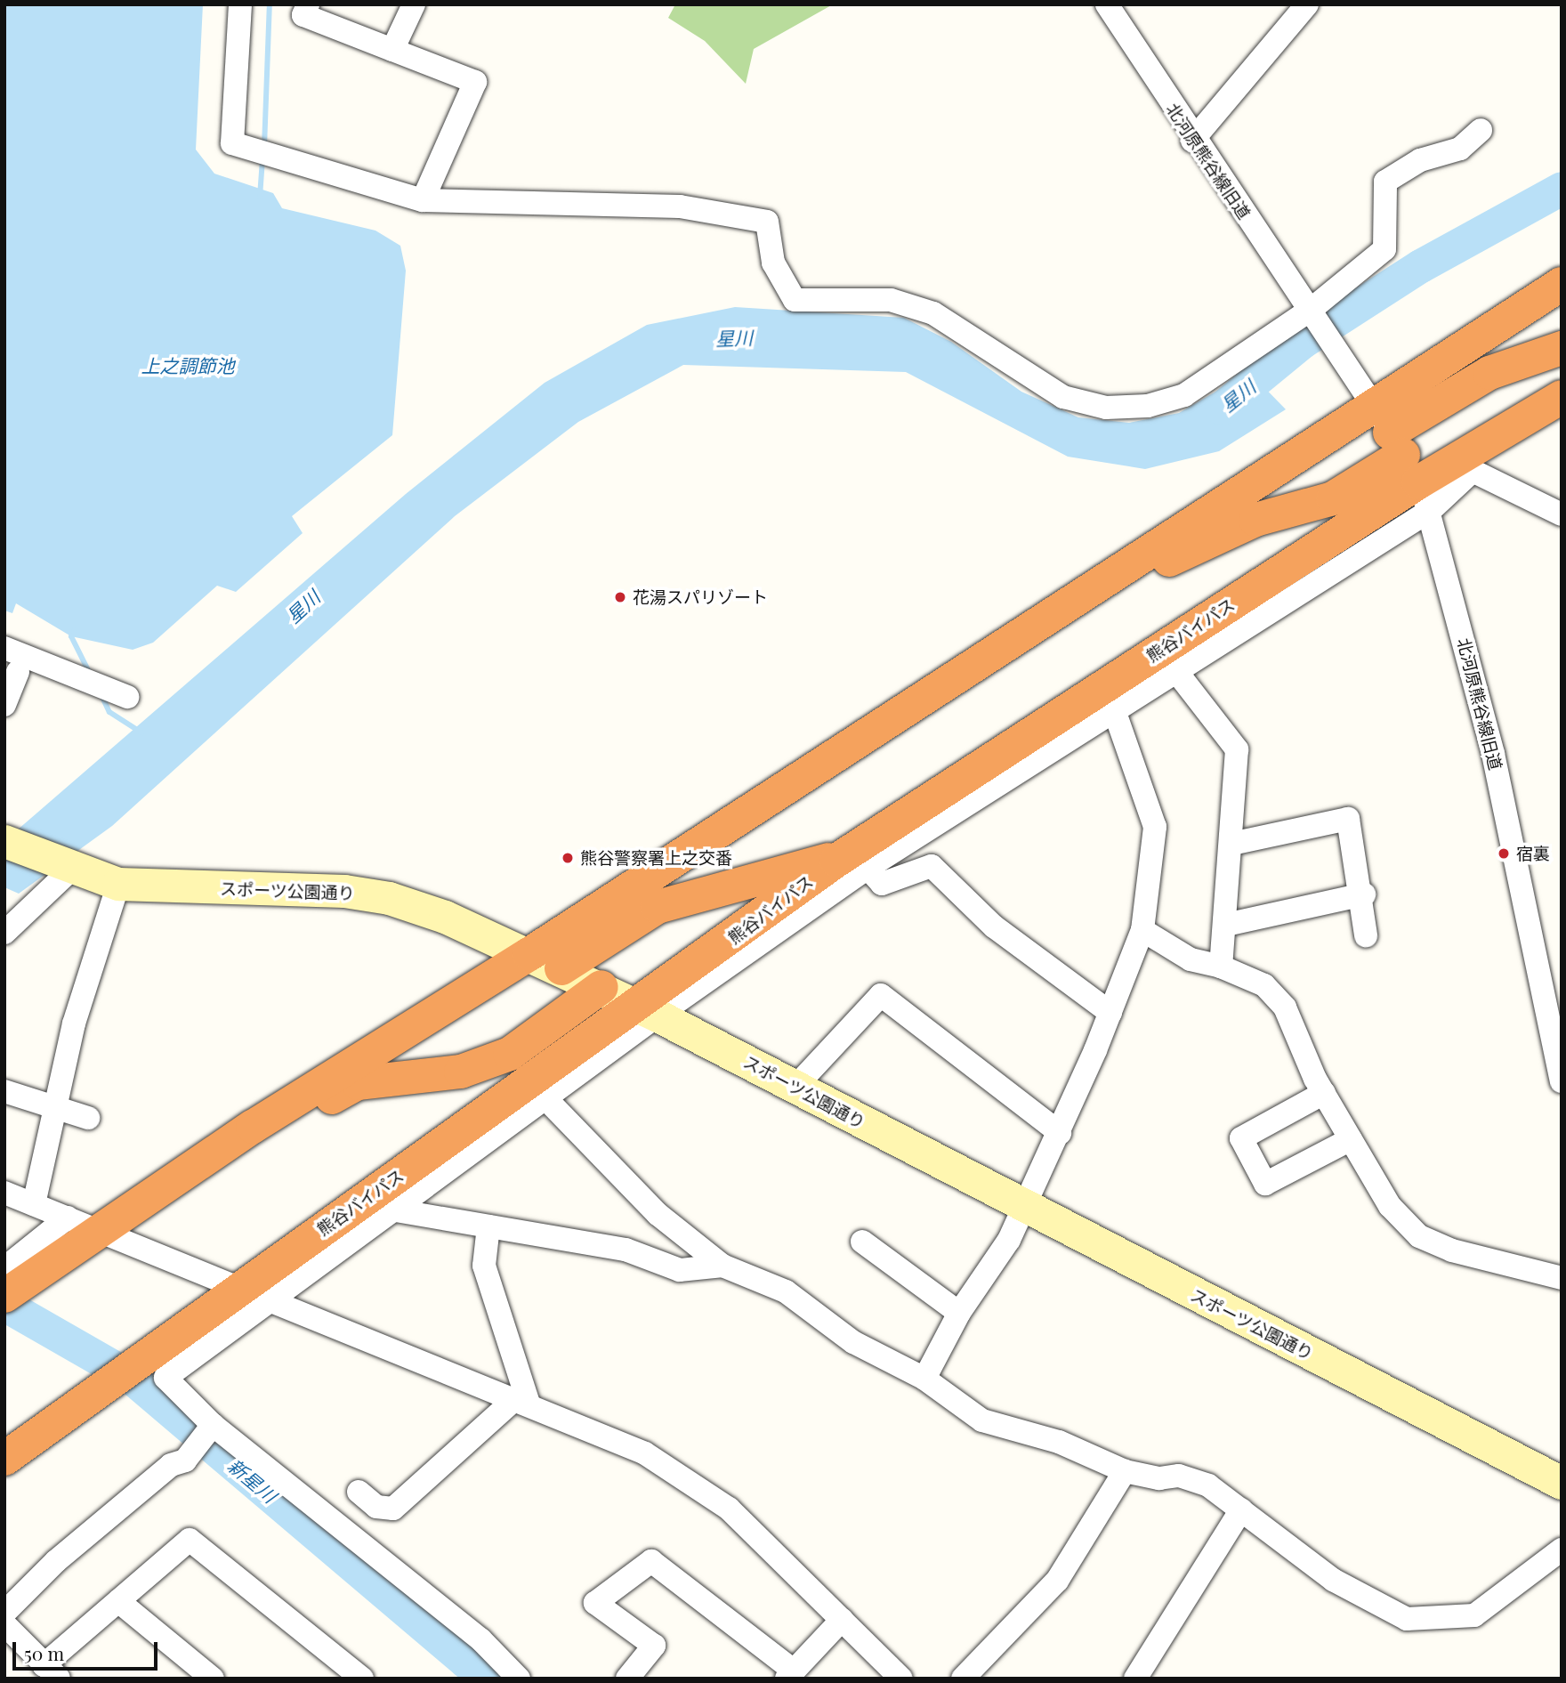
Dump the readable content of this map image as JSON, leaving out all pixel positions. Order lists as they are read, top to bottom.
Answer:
{
  "streets": {
    "highway": ["熊谷バイパス"],
    "street": ["北河原熊谷線旧道", "スポーツ公園通り"]
  },
  "crossings": [
    ["北河原熊谷線旧道", "熊谷バイパス"],
    ["熊谷バイパス", "スポーツ公園通り"]
  ],
  "water": ["星川", "上之調節池", "新星川"],
  "places": ["花湯スパリゾート", "宿裏", "熊谷警察署上之交番"],
  "scale_bar": "50 m"
}
